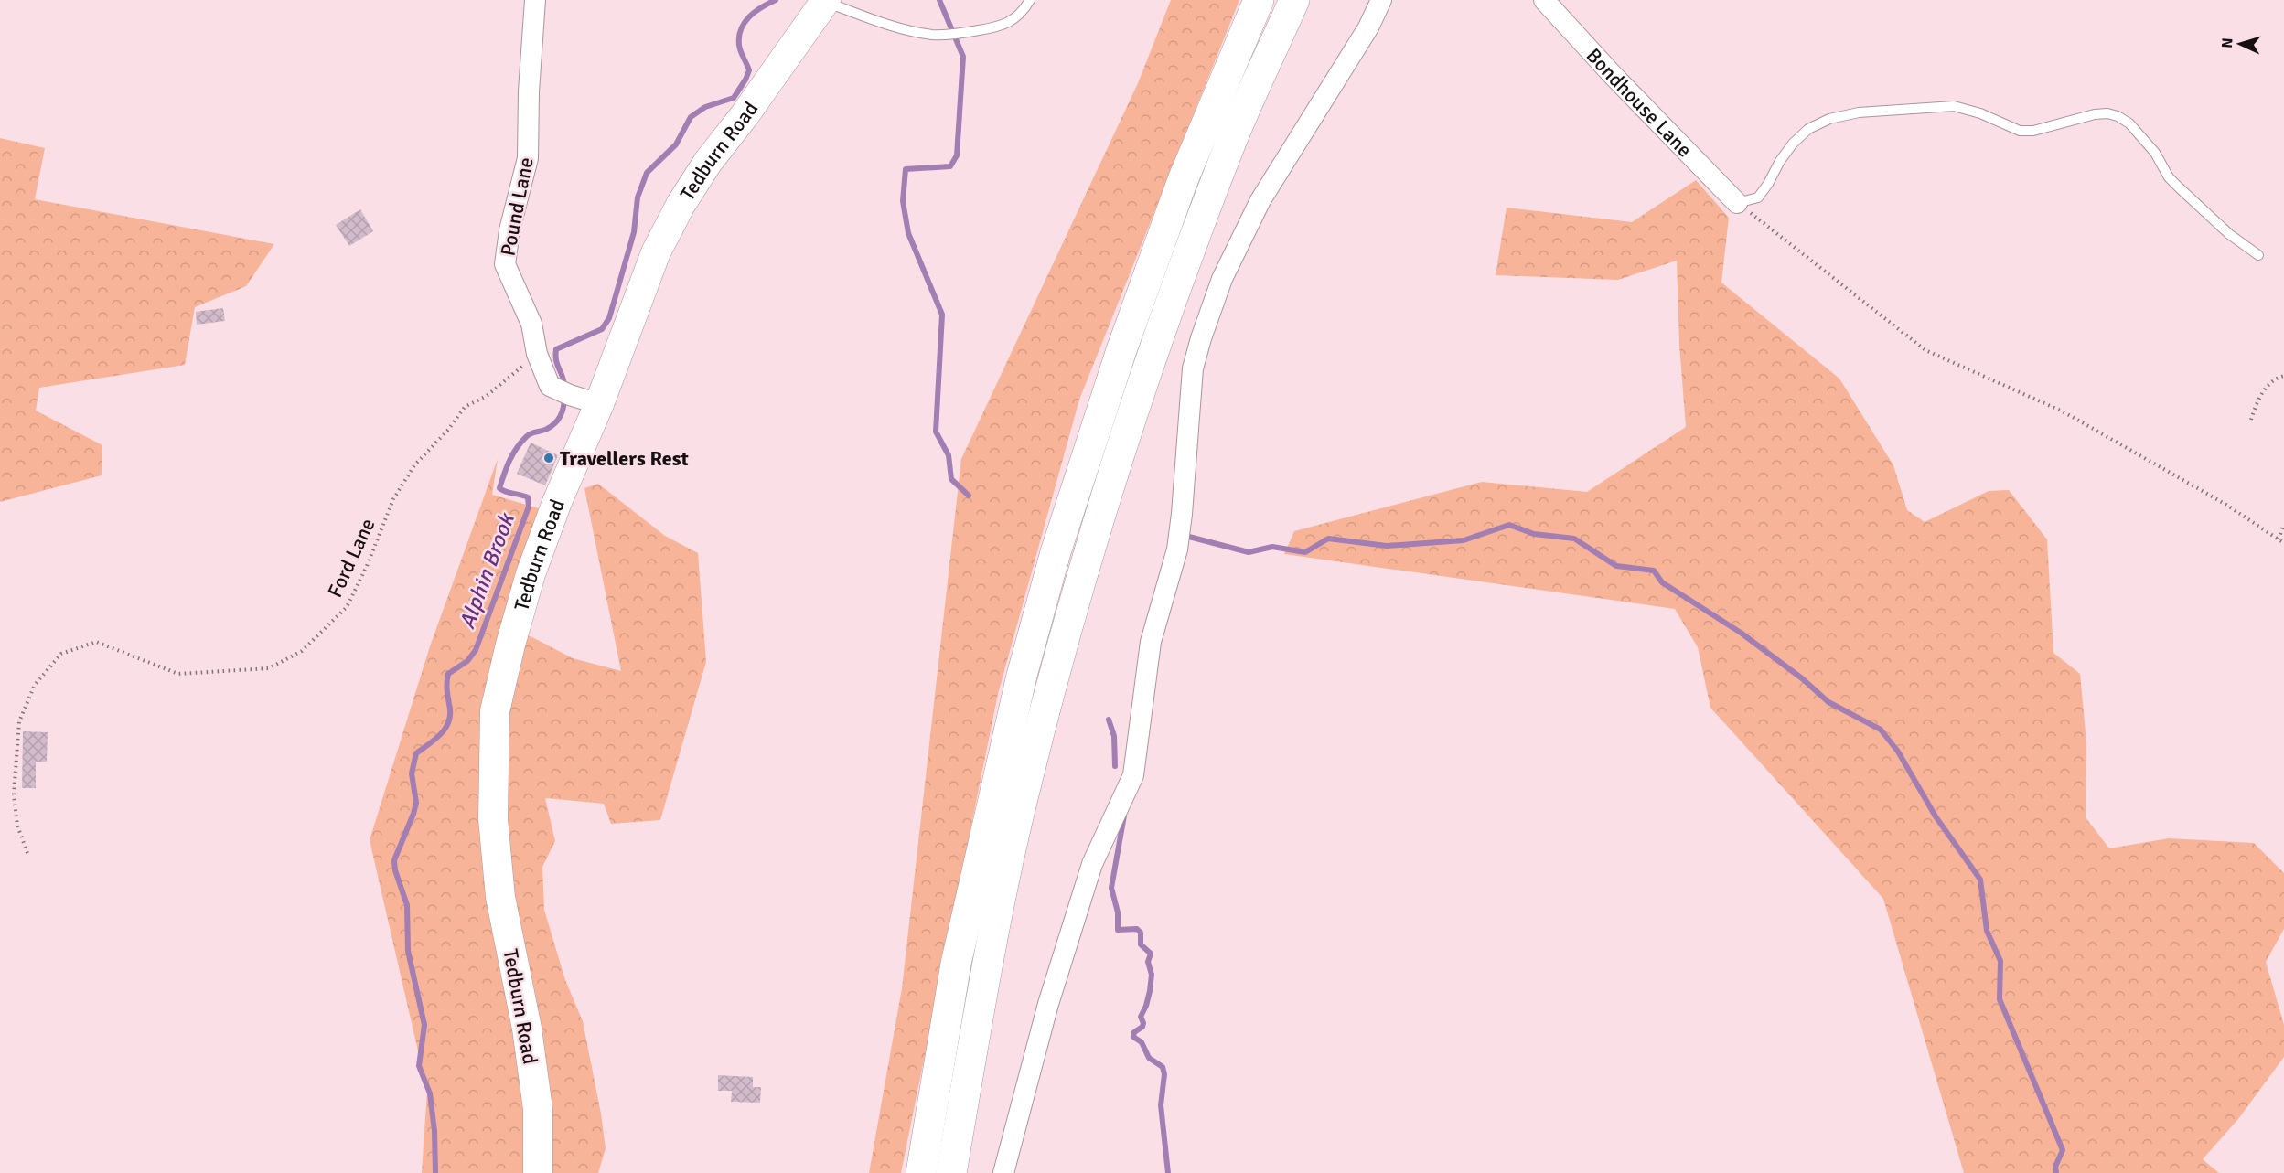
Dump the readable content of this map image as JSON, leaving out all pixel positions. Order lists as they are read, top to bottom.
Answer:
{
  "streets": {
    "street": ["Bondhouse Lane", "Tedburn Road", "Pound Lane"],
    "path": ["Ford Lane"]
  },
  "crossings": [
    ["Tedburn Road", "Pound Lane"],
    ["Pound Lane", "Ford Lane"]
  ],
  "water": ["Alphin Brook"],
  "places": ["Travellers Rest"],
  "north": "left"
}
